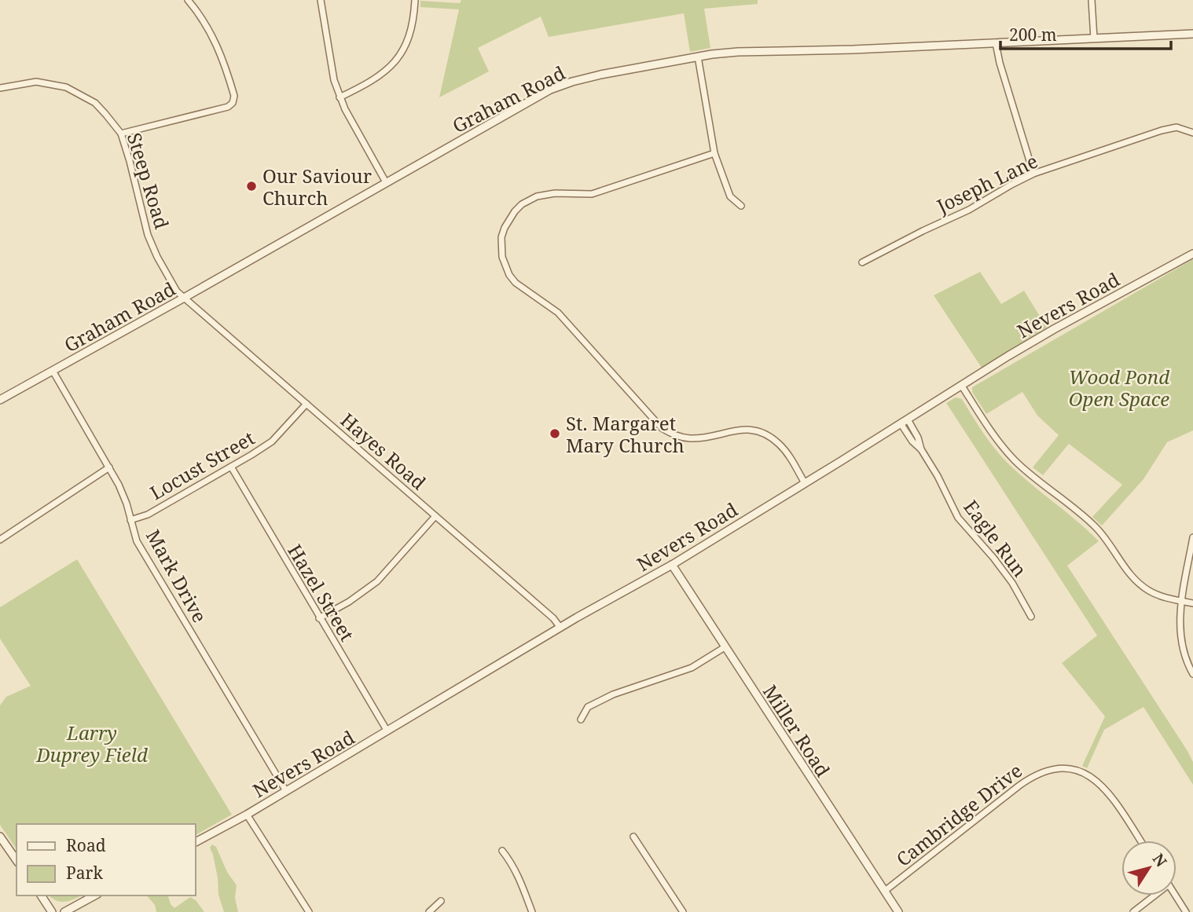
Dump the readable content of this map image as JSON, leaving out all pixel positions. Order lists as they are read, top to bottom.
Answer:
{
  "streets": {
    "street": [
      "Graham Road",
      "Steep Road",
      "Joseph Lane",
      "Nevers Road",
      "Hayes Road",
      "Locust Street",
      "Eagle Run",
      "Mark Drive",
      "Hazel Street",
      "Miller Road",
      "Cambridge Drive"
    ]
  },
  "crossings": [
    ["Graham Road", "Steep Road"],
    ["Graham Road", "Hayes Road"],
    ["Graham Road", "Mark Drive"],
    ["Steep Road", "Hayes Road"],
    ["Nevers Road", "Hayes Road"],
    ["Nevers Road", "Eagle Run"],
    ["Nevers Road", "Mark Drive"],
    ["Nevers Road", "Hazel Street"],
    ["Nevers Road", "Miller Road"],
    ["Hayes Road", "Locust Street"],
    ["Locust Street", "Mark Drive"],
    ["Locust Street", "Hazel Street"],
    ["Miller Road", "Cambridge Drive"]
  ],
  "parks": ["Wood Pond Open Space", "Larry Duprey Field"],
  "places": ["Our Saviour Church", "St. Margaret Mary Church"],
  "legend": ["Road", "Park"],
  "scale_bar": "200 m",
  "north": "top right"
}
